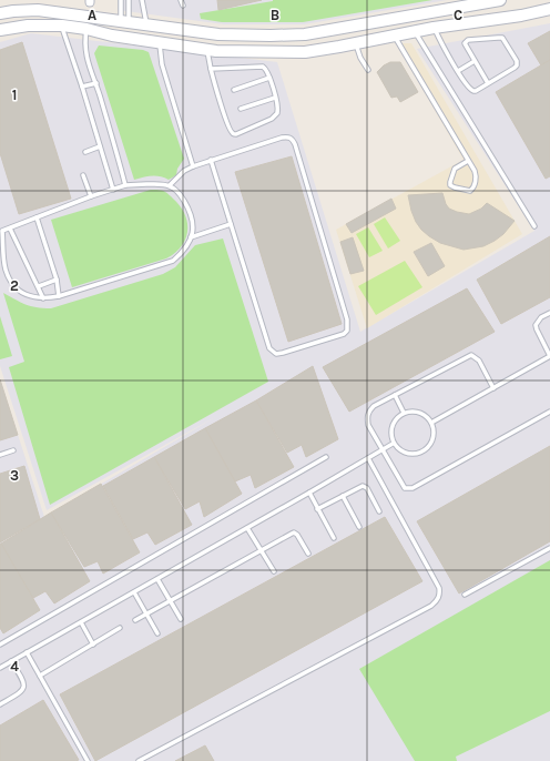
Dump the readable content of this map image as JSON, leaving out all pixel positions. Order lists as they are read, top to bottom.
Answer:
{
  "grid": {
    "columns": ["A", "B", "C"],
    "rows": [
      "1",
      "2",
      "3",
      "4"
    ]
  }
}
